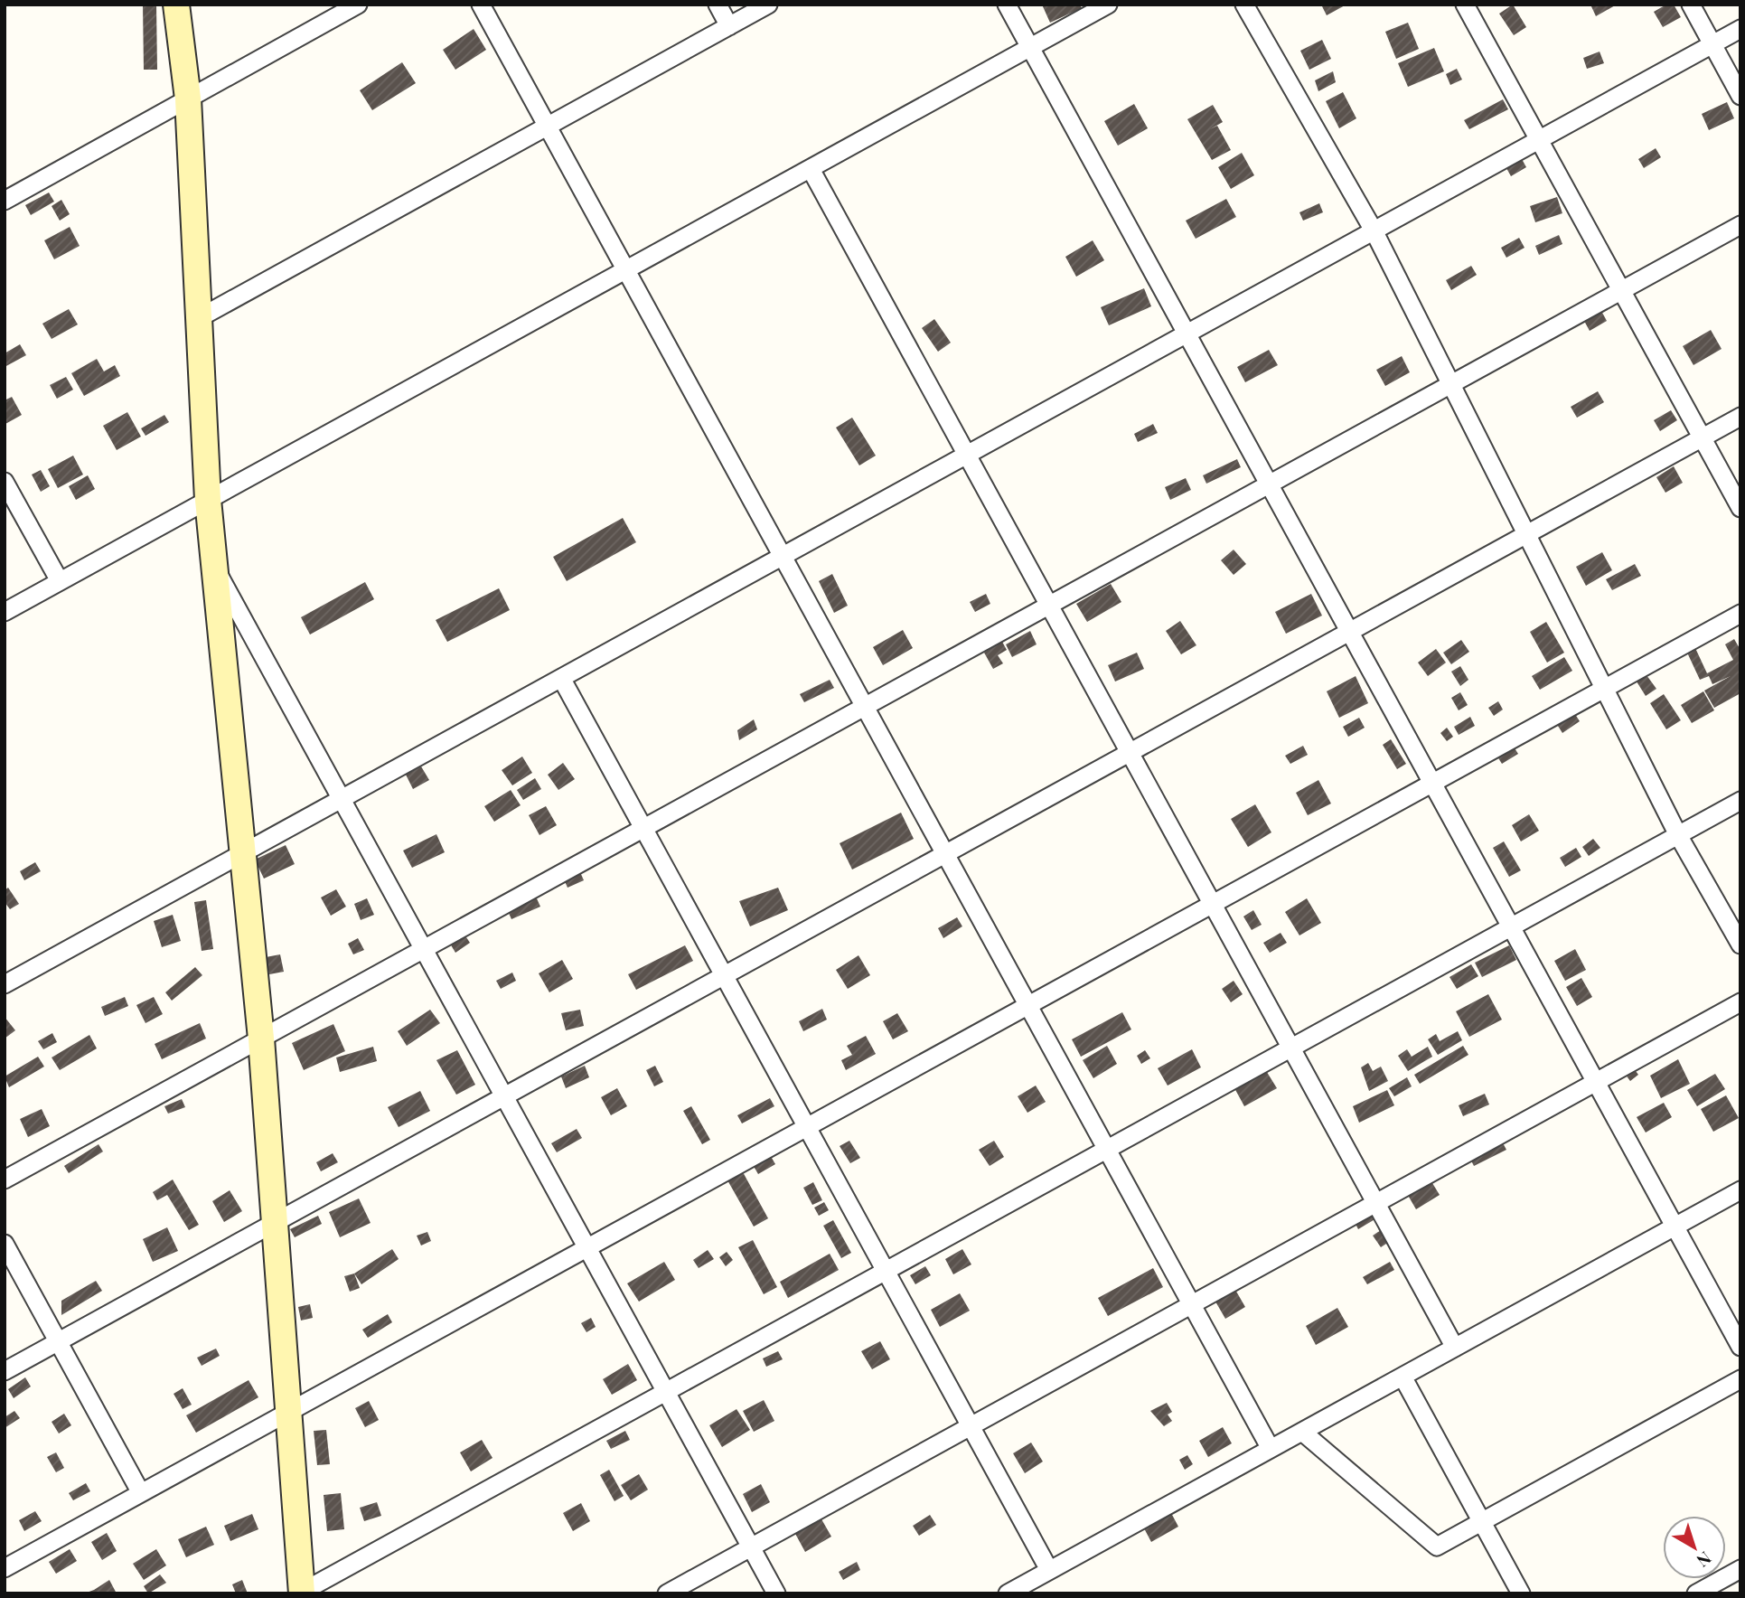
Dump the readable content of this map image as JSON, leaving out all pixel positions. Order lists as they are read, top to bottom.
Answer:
{
  "north": "bottom right"
}
